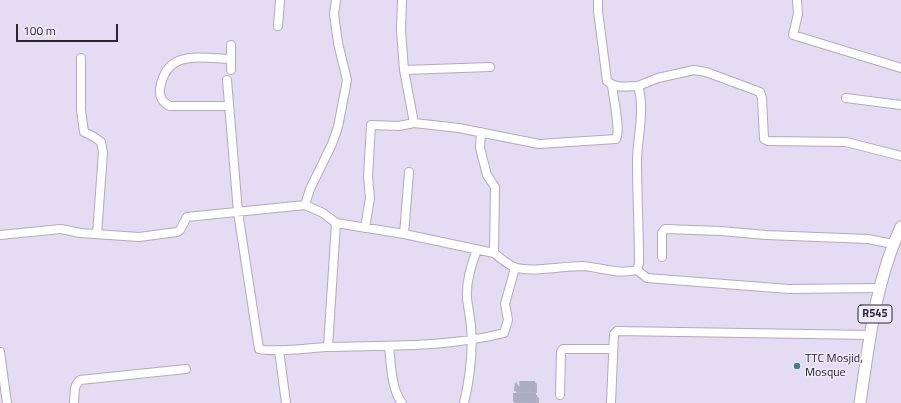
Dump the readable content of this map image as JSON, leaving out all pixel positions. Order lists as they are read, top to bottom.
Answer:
{
  "streets": {
    "main road": ["R545"]
  },
  "places": ["TTC Mosjid, Mosque"],
  "scale_bar": "100 m"
}
